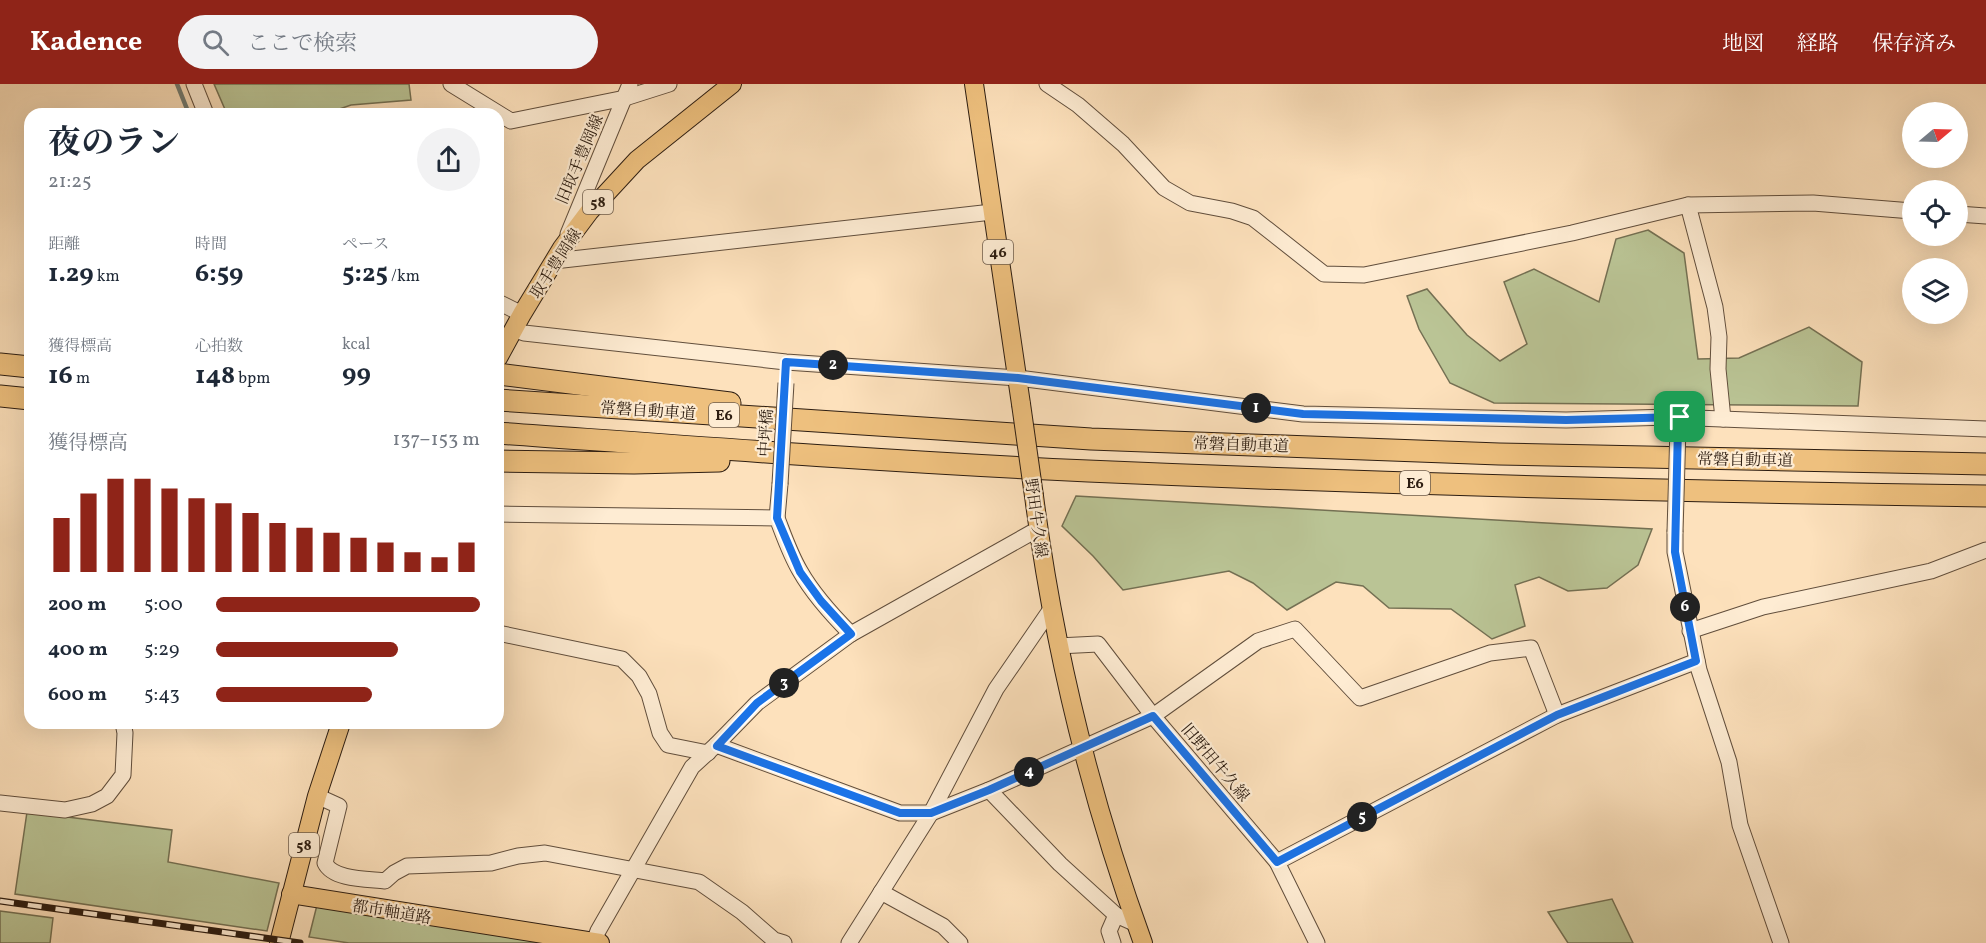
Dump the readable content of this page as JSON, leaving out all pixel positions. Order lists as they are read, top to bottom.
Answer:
{
  "streets": {
    "highway": ["常磐自動車道", "E6"],
    "main road": [
      "58",
      "46",
      "取手豊岡線",
      "野田牛久線",
      "都市軸道路"
    ],
    "street": ["旧取手豊岡線", "中坪橋", "旧野田牛久線"]
  },
  "crossings": [
    ["旧取手豊岡線", "取手豊岡線"],
    ["58", "都市軸道路"],
    ["野田牛久線", "旧野田牛久線"]
  ],
  "north": "right",
  "page": {
    "header": "Kadence",
    "search": "ここで検索",
    "nav": ["地図", "経路", "保存済み"],
    "heading": ["夜のラン", "21:25"],
    "stats": [
      ["距離", "1.29 km"],
      ["時間", "6:59"],
      ["ペース", "5:25 /km"],
      ["獲得標高", "16 m"],
      ["心拍数", "148 bpm"],
      ["kcal", "99"]
    ],
    "pins": [
      "2",
      "1",
      "6",
      "3",
      "4",
      "5"
    ],
    "chart": ["獲得標高", "137–153 m"],
    "list": [
      {
        "name": "200 m",
        "note": "5:00"
      },
      {
        "name": "400 m",
        "note": "5:29"
      },
      {
        "name": "600 m",
        "note": "5:43"
      }
    ]
  }
}
